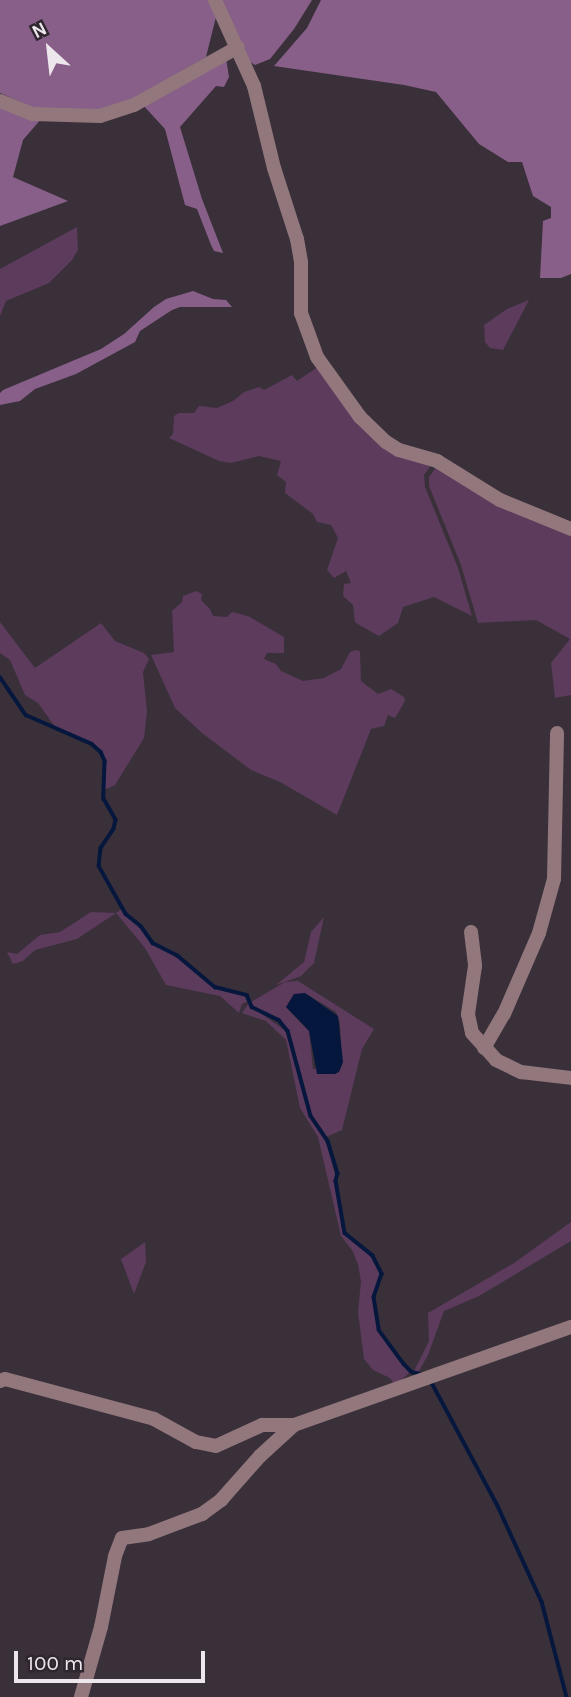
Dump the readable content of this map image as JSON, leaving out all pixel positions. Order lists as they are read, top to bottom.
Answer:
{
  "scale_bar": "100 m",
  "north": "top left"
}
